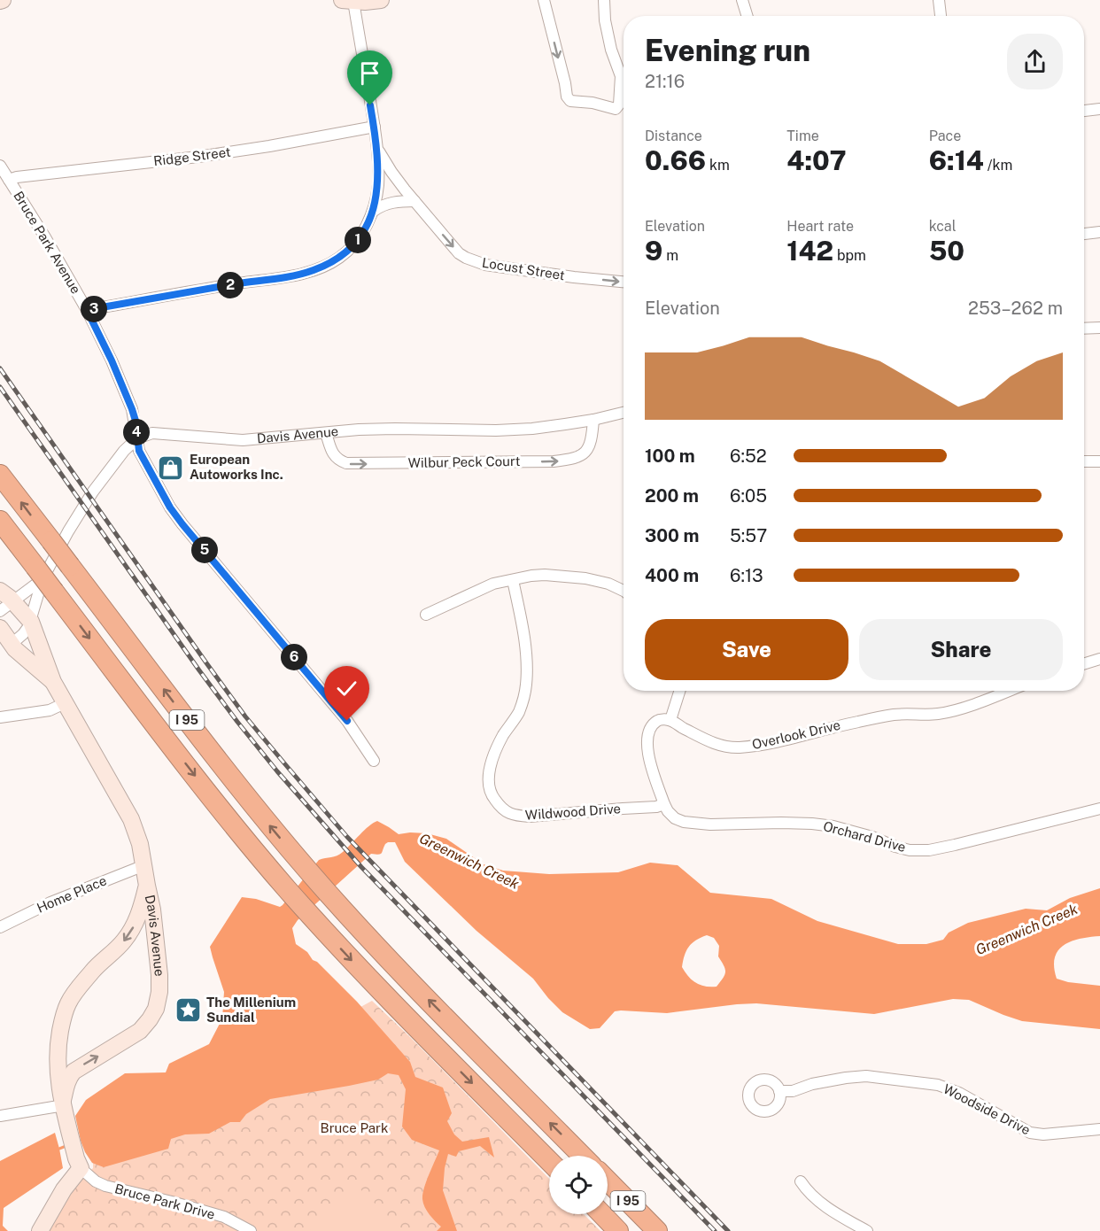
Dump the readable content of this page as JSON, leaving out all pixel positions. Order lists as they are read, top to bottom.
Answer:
{
  "streets": {
    "highway": ["I 95"],
    "main road": ["Davis Avenue"],
    "street": [
      "Ridge Street",
      "Bruce Park Avenue",
      "Locust Street",
      "Wilbur Peck Court",
      "Overlook Drive",
      "Wildwood Drive",
      "Orchard Drive",
      "Home Place",
      "Woodside Drive",
      "Bruce Park Drive"
    ]
  },
  "crossings": [
    ["Ridge Street", "Bruce Park Avenue"],
    ["Bruce Park Avenue", "Davis Avenue"],
    ["Davis Avenue", "Wilbur Peck Court"],
    ["Davis Avenue", "Home Place"],
    ["Davis Avenue", "Bruce Park Drive"],
    ["Wildwood Drive", "Orchard Drive"]
  ],
  "one_way": ["Locust Street", "Wilbur Peck Court"],
  "water": ["Greenwich Creek"],
  "parks": ["Bruce Park"],
  "places": {
    "shop": ["European Autoworks Inc."],
    "place": ["The Millenium Sundial"]
  },
  "page": {
    "heading": ["Evening run", "21:16"],
    "stats": [
      ["Distance", "0.66 km"],
      ["Time", "4:07"],
      ["Pace", "6:14 /km"],
      ["Elevation", "9 m"],
      ["Heart rate", "142 bpm"],
      ["kcal", "50"]
    ],
    "pins": [
      "1",
      "2",
      "3",
      "4",
      "5",
      "6"
    ],
    "chart": ["Elevation", "253–262 m"],
    "list": [
      {
        "name": "100 m",
        "note": "6:52"
      },
      {
        "name": "200 m",
        "note": "6:05"
      },
      {
        "name": "300 m",
        "note": "5:57"
      },
      {
        "name": "400 m",
        "note": "6:13"
      }
    ],
    "buttons": ["Save", "Share"]
  }
}
